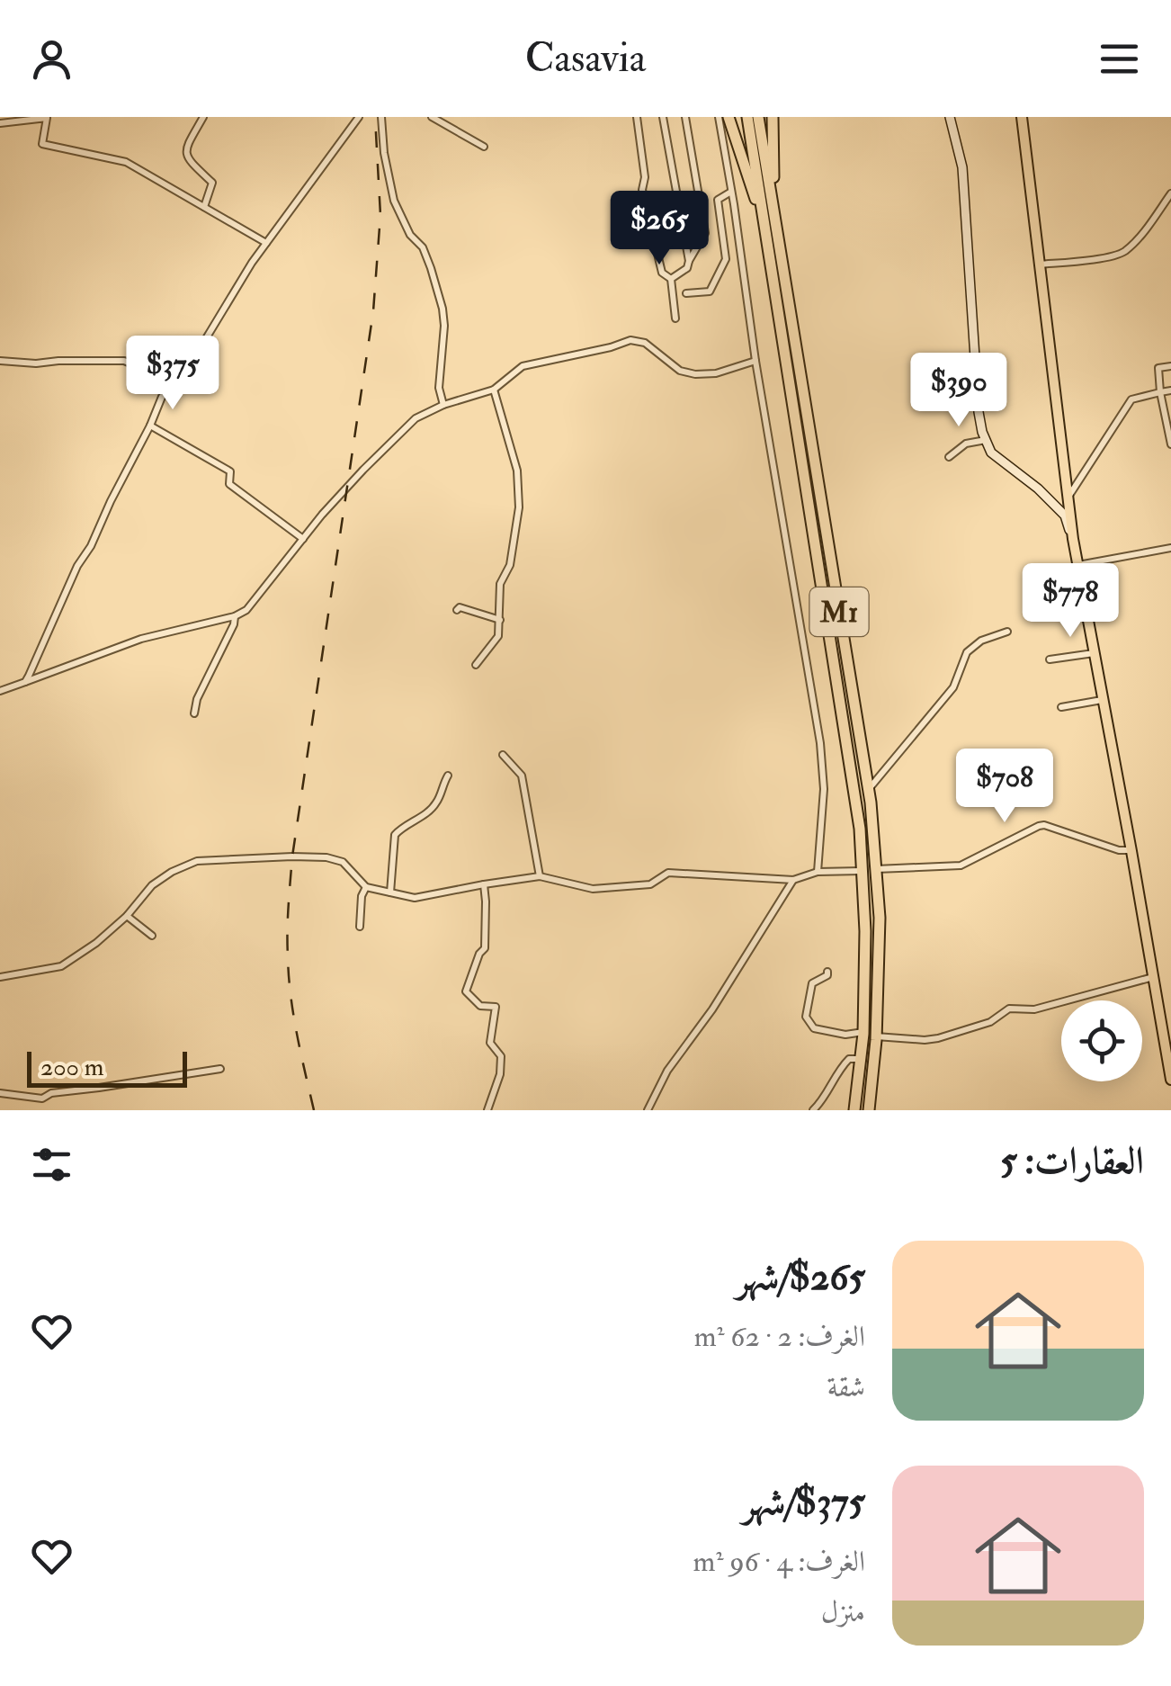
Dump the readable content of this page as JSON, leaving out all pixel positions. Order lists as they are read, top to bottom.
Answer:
{
  "streets": {
    "highway": ["M1"]
  },
  "scale_bar": "200 m",
  "page": {
    "header": "Casavia",
    "price": [
      "$265",
      "$375",
      "$390",
      "$778",
      "$708"
    ],
    "scale": "200 m",
    "heading": "العقارات: 5",
    "list": [
      {
        "name": "$265/شهر",
        "note": "الغرف: 2 · 62 m² · شقة"
      },
      {
        "name": "$375/شهر",
        "note": "الغرف: 4 · 96 m² · منزل"
      }
    ]
  }
}
